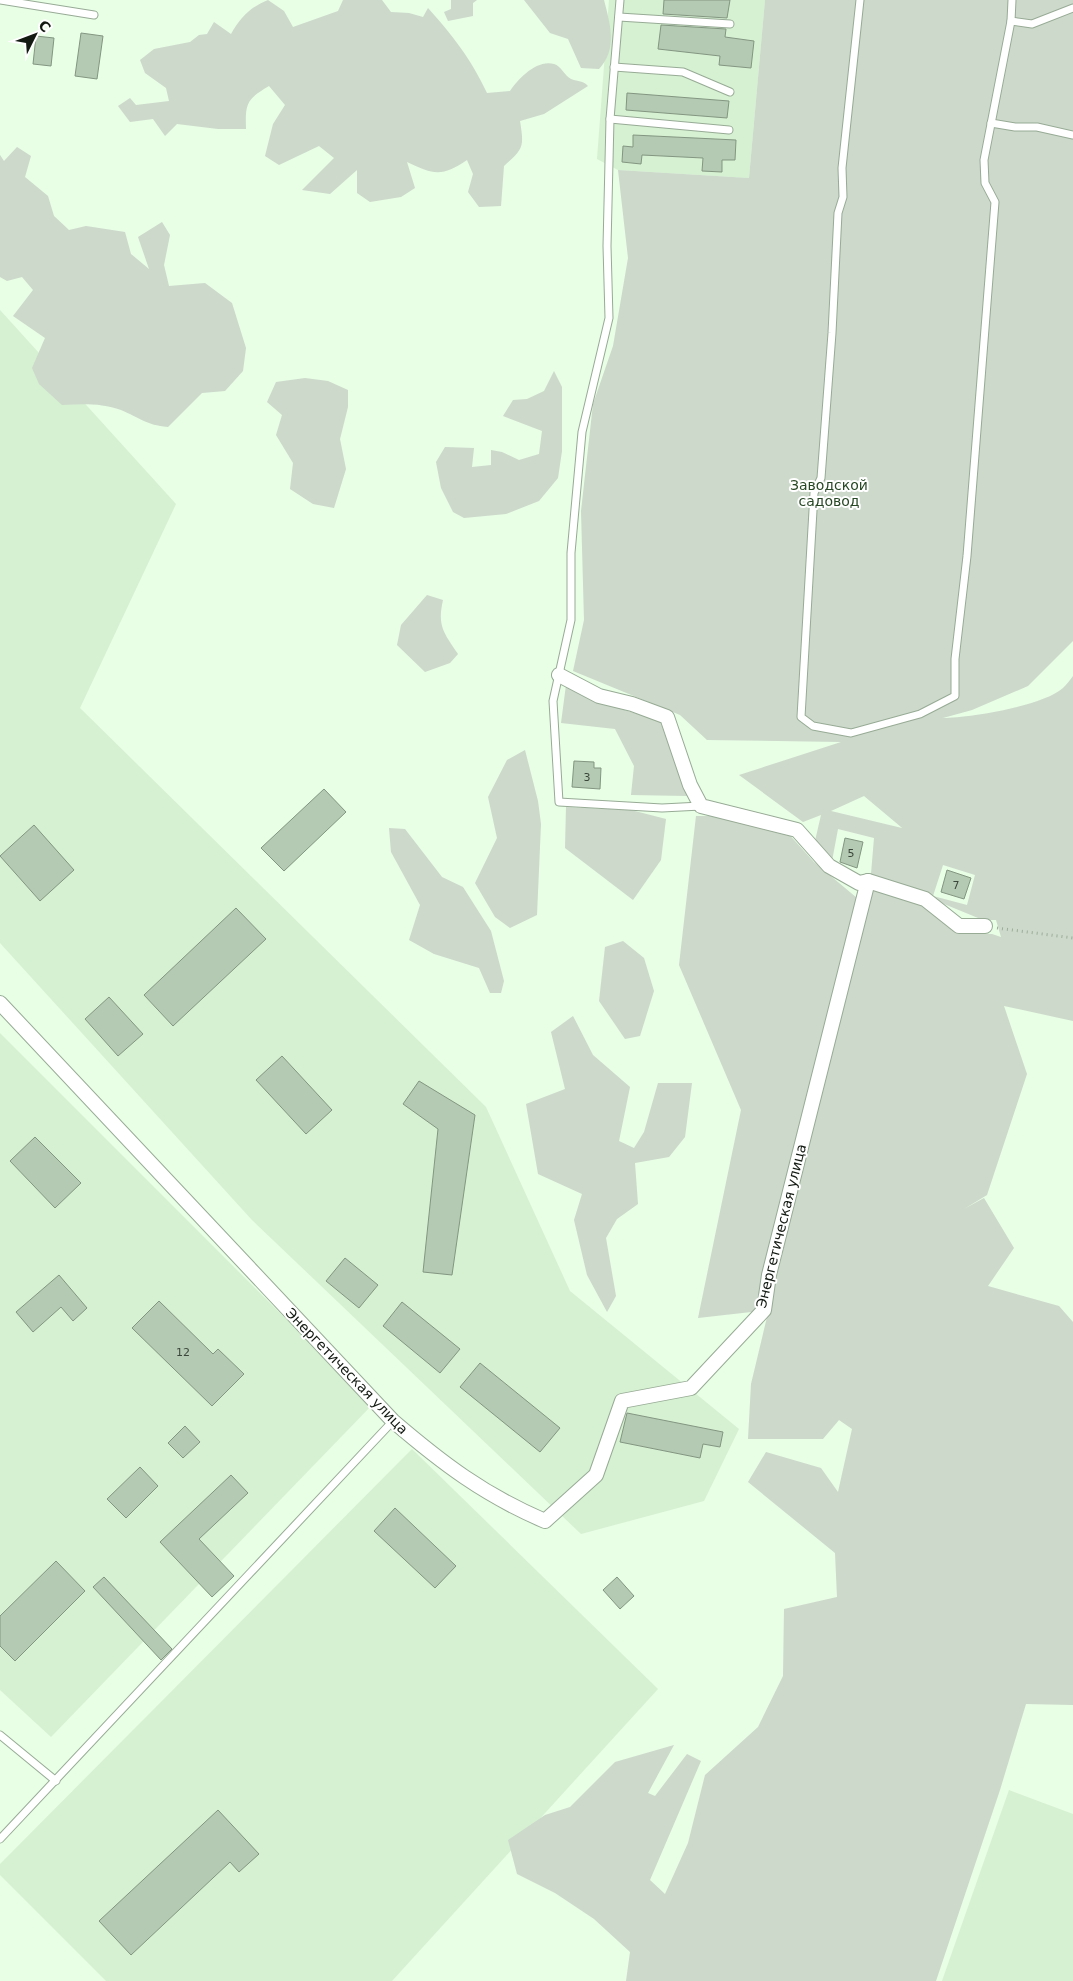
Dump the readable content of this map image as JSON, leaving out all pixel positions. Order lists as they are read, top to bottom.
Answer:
{
  "streets": {
    "street": ["Энергетическая улица"]
  },
  "parks": ["Заводской садовод"],
  "house_numbers": [
    "3",
    "5",
    "7",
    "12"
  ],
  "north": "top right"
}
